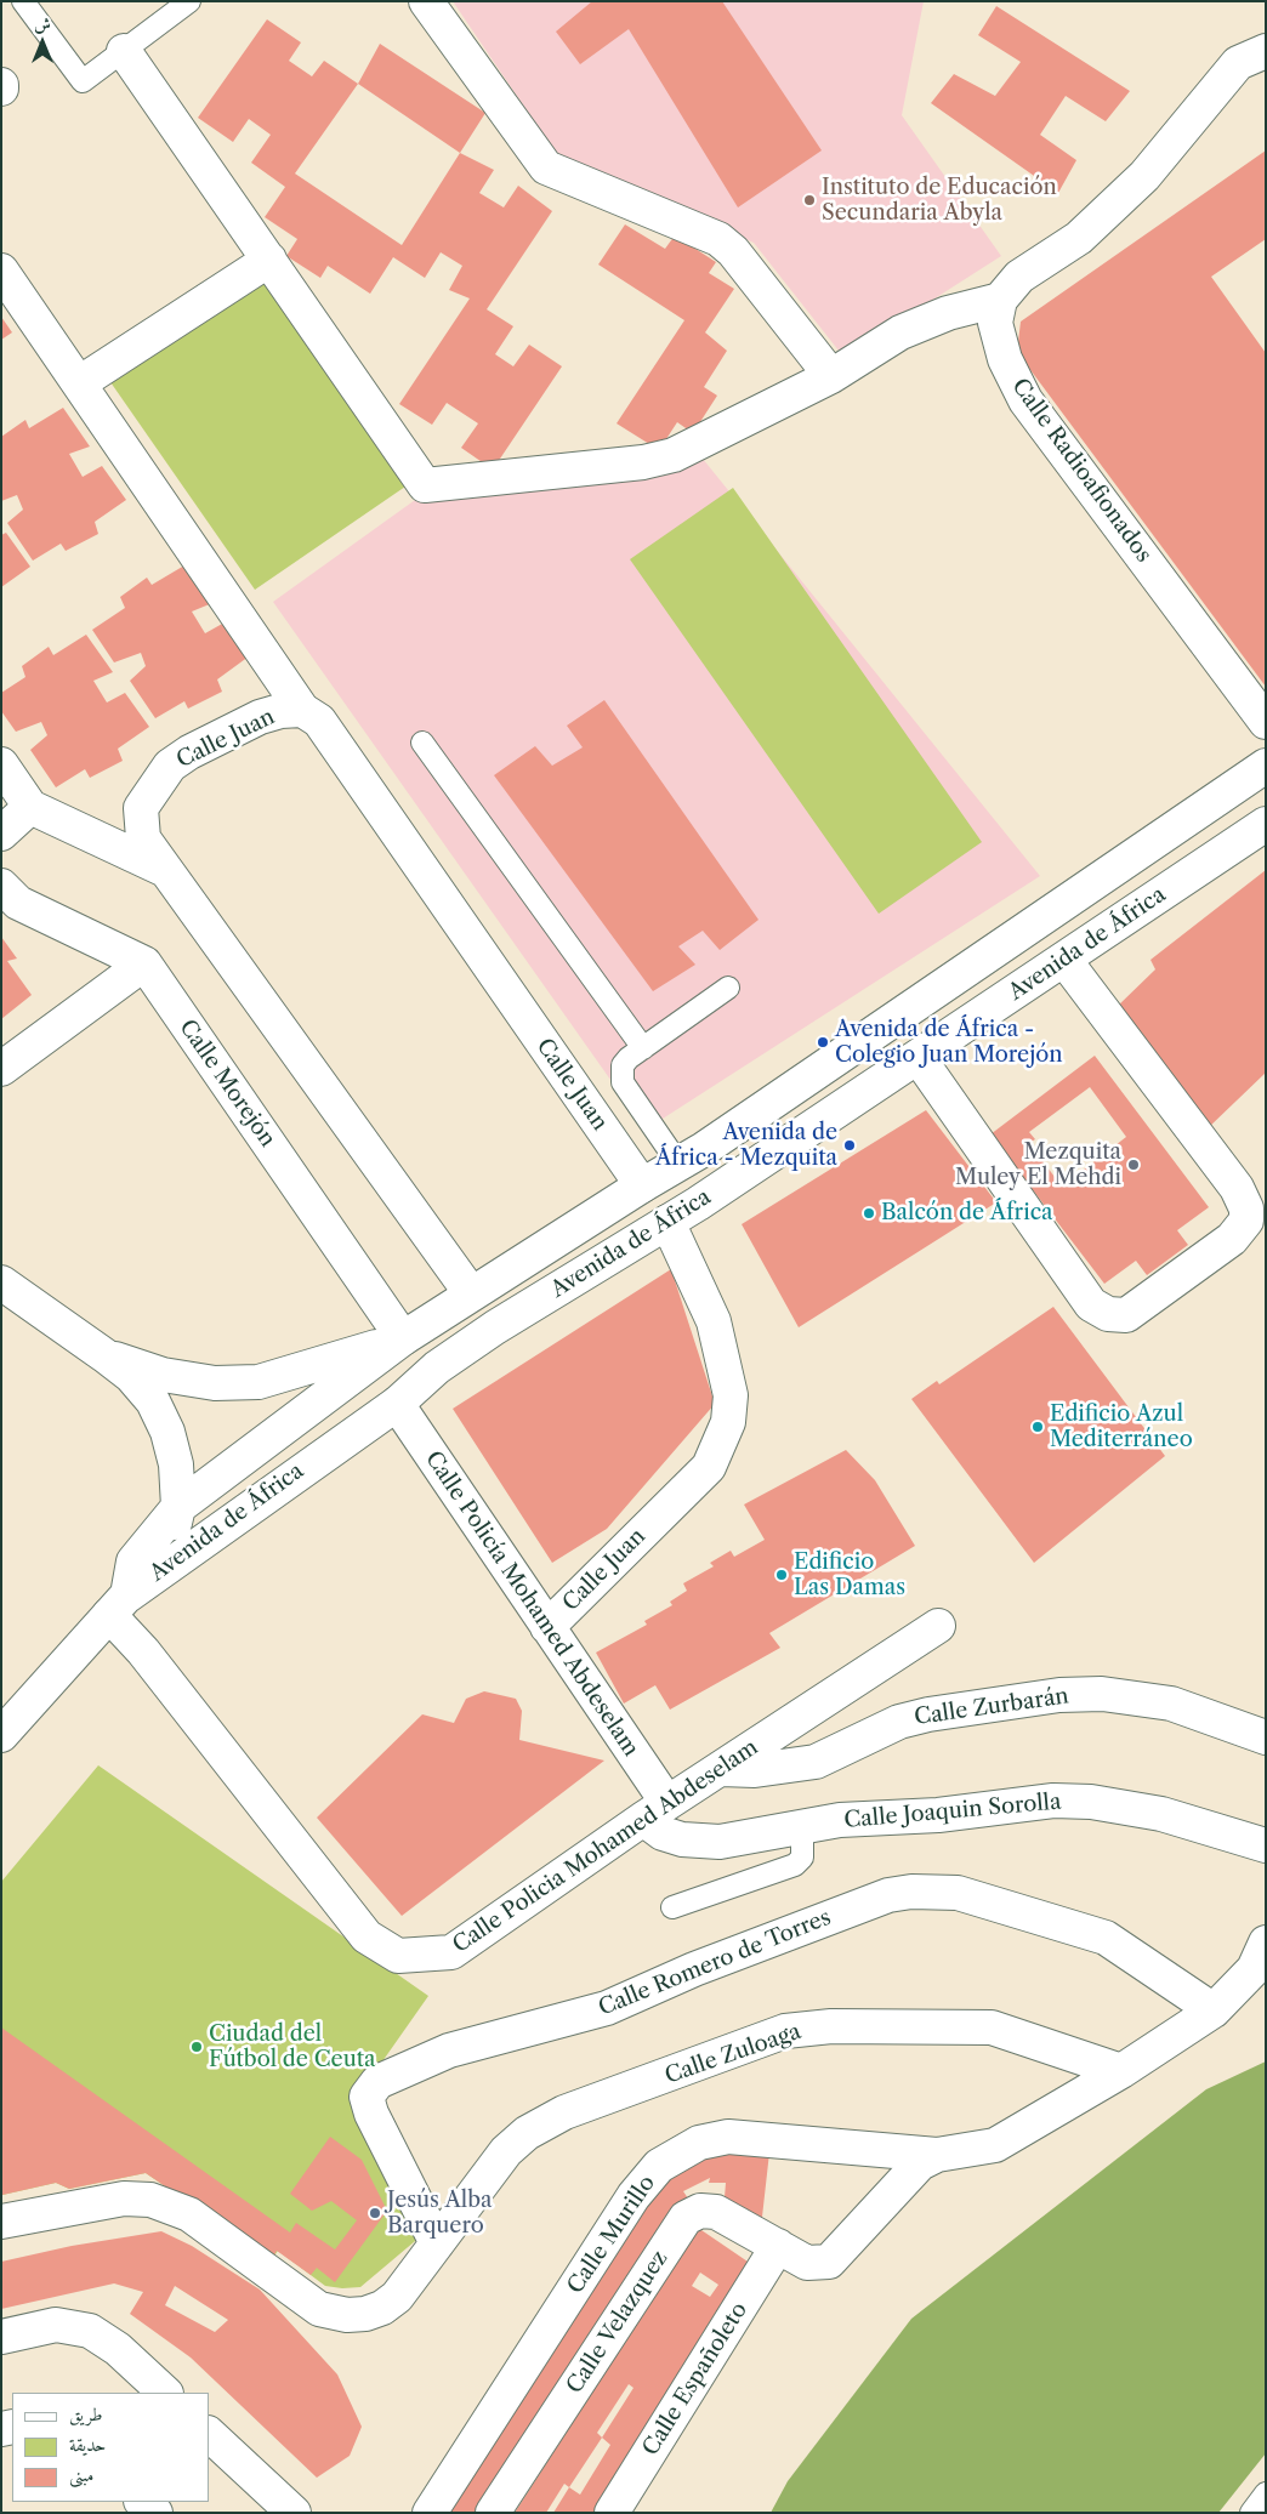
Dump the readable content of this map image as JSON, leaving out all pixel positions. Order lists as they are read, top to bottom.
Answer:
{
  "streets": {
    "street": [
      "Calle Radioafionados",
      "Calle Juan",
      "Avenida de África",
      "Calle Morejón",
      "Calle Policía Mohamed Abdeselam",
      "Calle Zurbarán",
      "Calle Joaquin Sorolla",
      "Calle Policia Mohamed Abdeselam",
      "Calle Romero de Torres",
      "Calle Zuloaga",
      "Calle Murillo",
      "Calle Velazquez",
      "Calle Españoleto"
    ]
  },
  "crossings": [
    ["Calle Juan", "Avenida de África"],
    ["Calle Juan", "Calle Policía Mohamed Abdeselam"],
    ["Avenida de África", "Calle Morejón"],
    ["Avenida de África", "Calle Policía Mohamed Abdeselam"],
    ["Avenida de África", "Calle Policia Mohamed Abdeselam"],
    ["Calle Policía Mohamed Abdeselam", "Calle Joaquin Sorolla"],
    ["Calle Policía Mohamed Abdeselam", "Calle Policia Mohamed Abdeselam"],
    ["Calle Zurbarán", "Calle Policia Mohamed Abdeselam"],
    ["Calle Joaquin Sorolla", "Calle Policia Mohamed Abdeselam"],
    ["Calle Romero de Torres", "Calle Zuloaga"],
    ["Calle Murillo", "Calle Velazquez"],
    ["Calle Velazquez", "Calle Españoleto"]
  ],
  "places": [
    "Instituto de Educación Secundaria Abyla",
    "Avenida de África - Colegio Juan Morejón",
    "Avenida de África - Mezquita",
    "Mezquita Muley El Mehdi",
    "Balcón de África",
    "Edificio Azul Mediterráneo",
    "Edificio Las Damas",
    "Ciudad del Fútbol de Ceuta",
    "Jesús Alba Barquero"
  ],
  "legend": ["طريق", "حديقة", "مبنى"],
  "north": "top"
}
